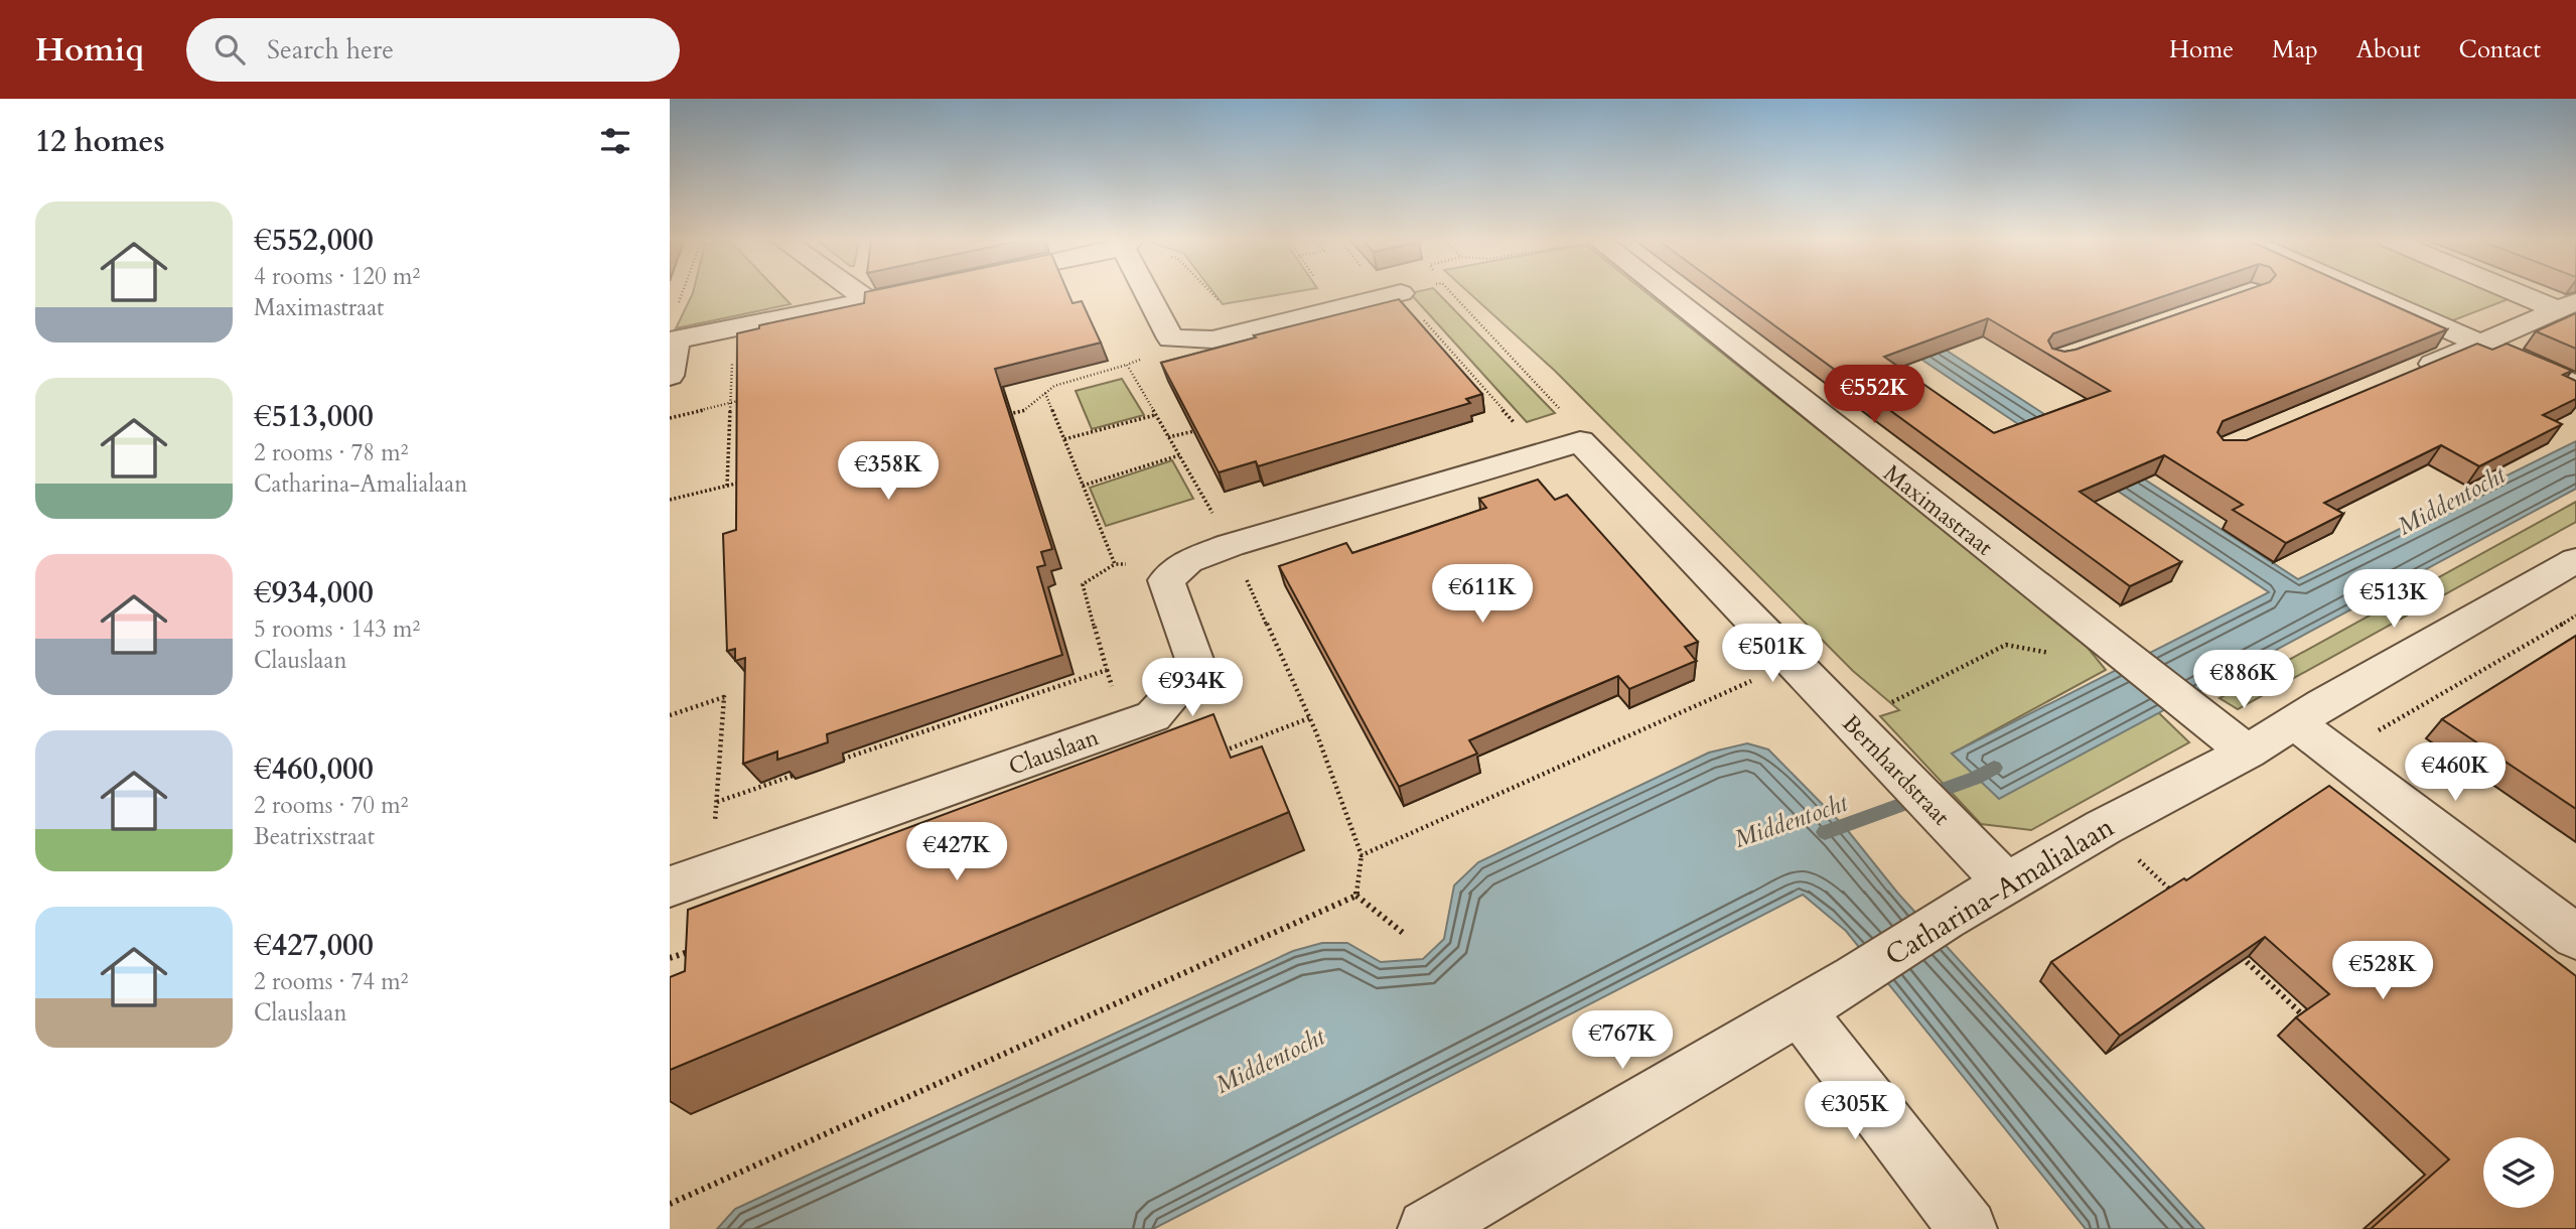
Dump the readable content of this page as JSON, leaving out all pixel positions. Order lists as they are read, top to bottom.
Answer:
{
  "streets": {
    "street": [
      "Maximastraat",
      "Clauslaan",
      "Bernhardstraat",
      "Catharina-Amalialaan"
    ]
  },
  "crossings": [
    ["Maximastraat", "Catharina-Amalialaan"],
    ["Bernhardstraat", "Catharina-Amalialaan"]
  ],
  "water": ["Middentocht"],
  "page": {
    "header": "Homiq",
    "search": "Search here",
    "nav": [
      "Home",
      "Map",
      "About",
      "Contact"
    ],
    "heading": "12 homes",
    "list": [
      {
        "name": "€552,000",
        "note": "4 rooms · 120 m² · Maximastraat"
      },
      {
        "name": "€513,000",
        "note": "2 rooms · 78 m² · Catharina-Amalialaan"
      },
      {
        "name": "€934,000",
        "note": "5 rooms · 143 m² · Clauslaan"
      },
      {
        "name": "€460,000",
        "note": "2 rooms · 70 m² · Beatrixstraat"
      },
      {
        "name": "€427,000",
        "note": "2 rooms · 74 m² · Clauslaan"
      }
    ],
    "price": [
      "€552K",
      "€358K",
      "€611K",
      "€513K",
      "€501K",
      "€886K",
      "€934K",
      "€460K",
      "€427K",
      "€528K",
      "€767K",
      "€305K"
    ]
  }
}
